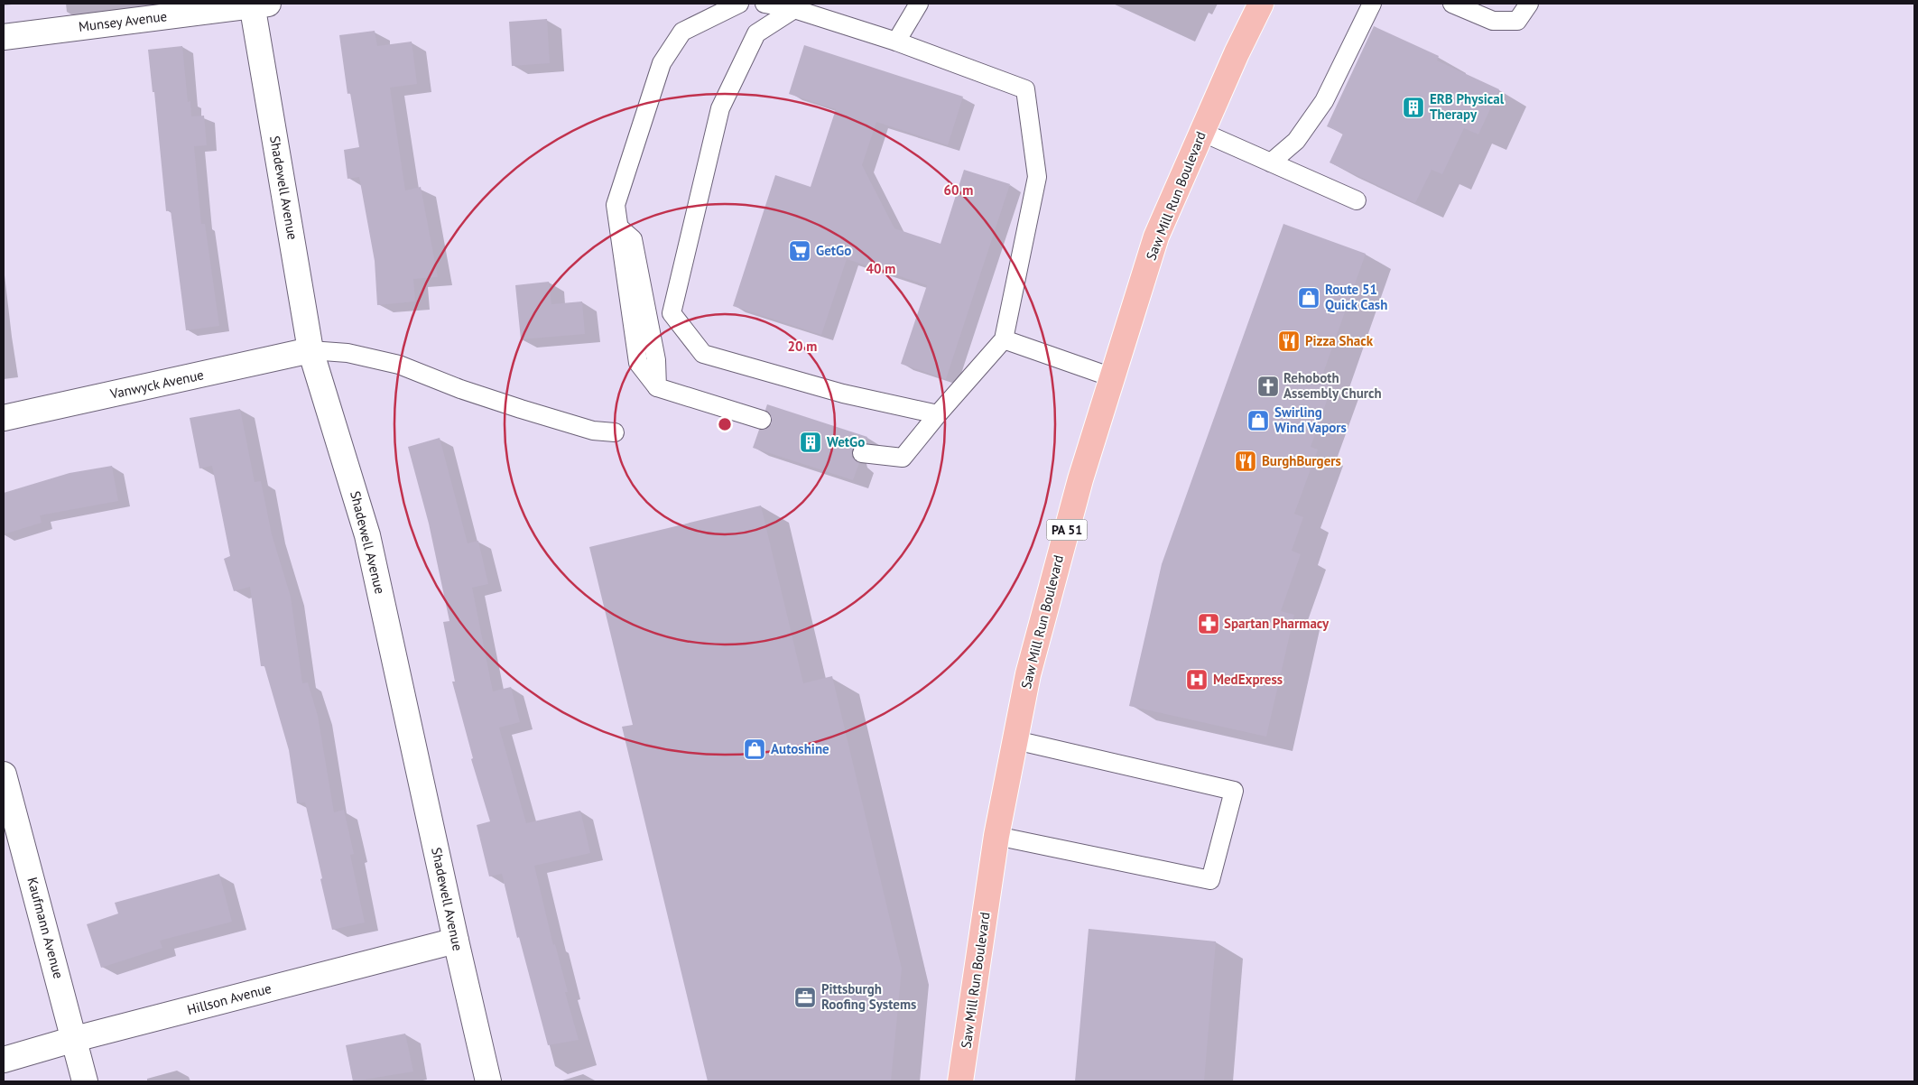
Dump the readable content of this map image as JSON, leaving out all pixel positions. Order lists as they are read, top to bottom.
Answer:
{
  "streets": {
    "highway": ["Saw Mill Run Boulevard", "PA 51"],
    "street": [
      "Munsey Avenue",
      "Shadewell Avenue",
      "Vanwyck Avenue",
      "Kaufmann Avenue",
      "Hillson Avenue"
    ]
  },
  "crossings": [
    ["Munsey Avenue", "Shadewell Avenue"],
    ["Shadewell Avenue", "Vanwyck Avenue"],
    ["Shadewell Avenue", "Hillson Avenue"],
    ["Kaufmann Avenue", "Hillson Avenue"]
  ],
  "places": {
    "building": ["ERB Physical Therapy", "WetGo"],
    "supermarket": ["GetGo"],
    "shop": ["Route 51 Quick Cash", "Swirling Wind Vapors", "Autoshine"],
    "restaurant": ["Pizza Shack", "BurghBurgers"],
    "church": ["Rehoboth Assembly Church"],
    "pharmacy": ["Spartan Pharmacy"],
    "hospital": ["MedExpress"],
    "office": ["Pittsburgh Roofing Systems"]
  },
  "rings": ["60 m", "40 m", "20 m"]
}
